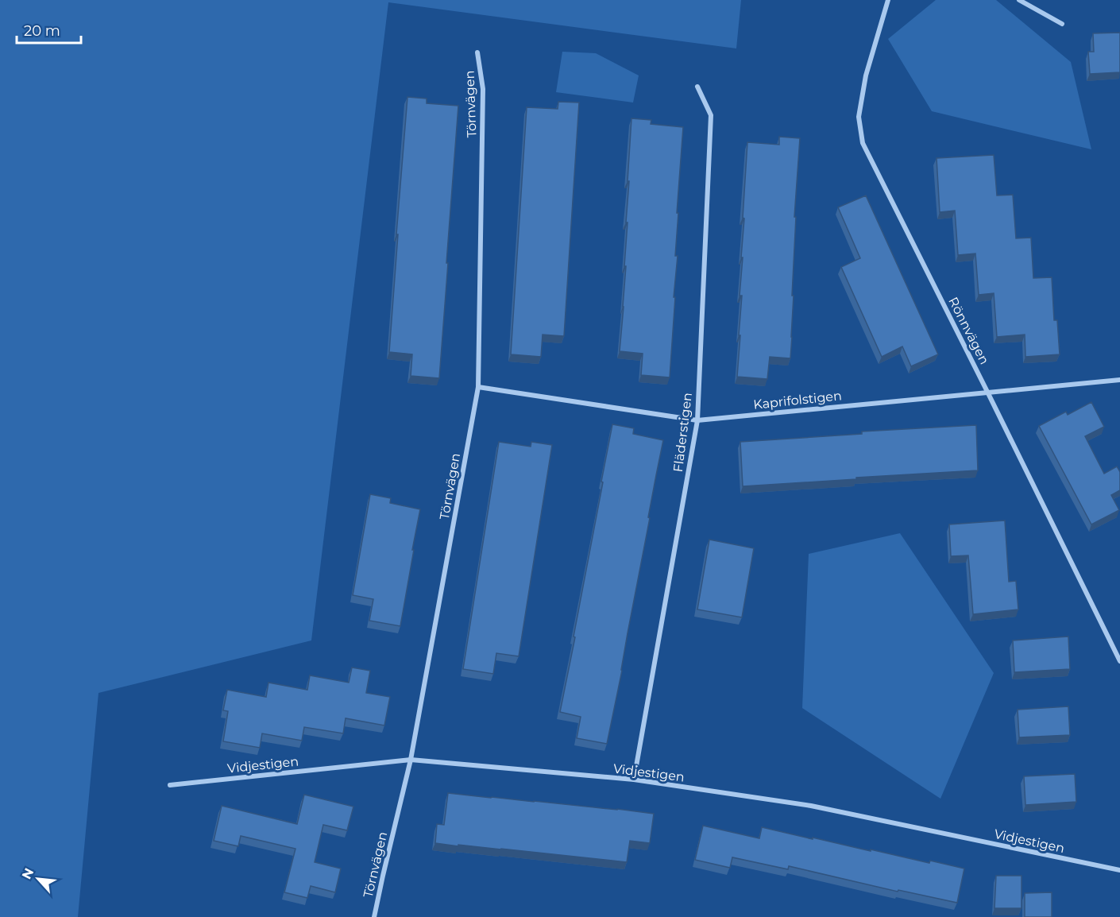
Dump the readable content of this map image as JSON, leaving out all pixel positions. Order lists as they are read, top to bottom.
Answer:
{
  "streets": {
    "street": [
      "Törnvägen",
      "Rönnvägen",
      "Kaprifolstigen",
      "Fläderstigen",
      "Vidjestigen"
    ]
  },
  "crossings": [
    ["Törnvägen", "Kaprifolstigen"],
    ["Törnvägen", "Vidjestigen"],
    ["Rönnvägen", "Kaprifolstigen"],
    ["Kaprifolstigen", "Fläderstigen"],
    ["Fläderstigen", "Vidjestigen"]
  ],
  "scale_bar": "20 m",
  "north": "top left"
}
